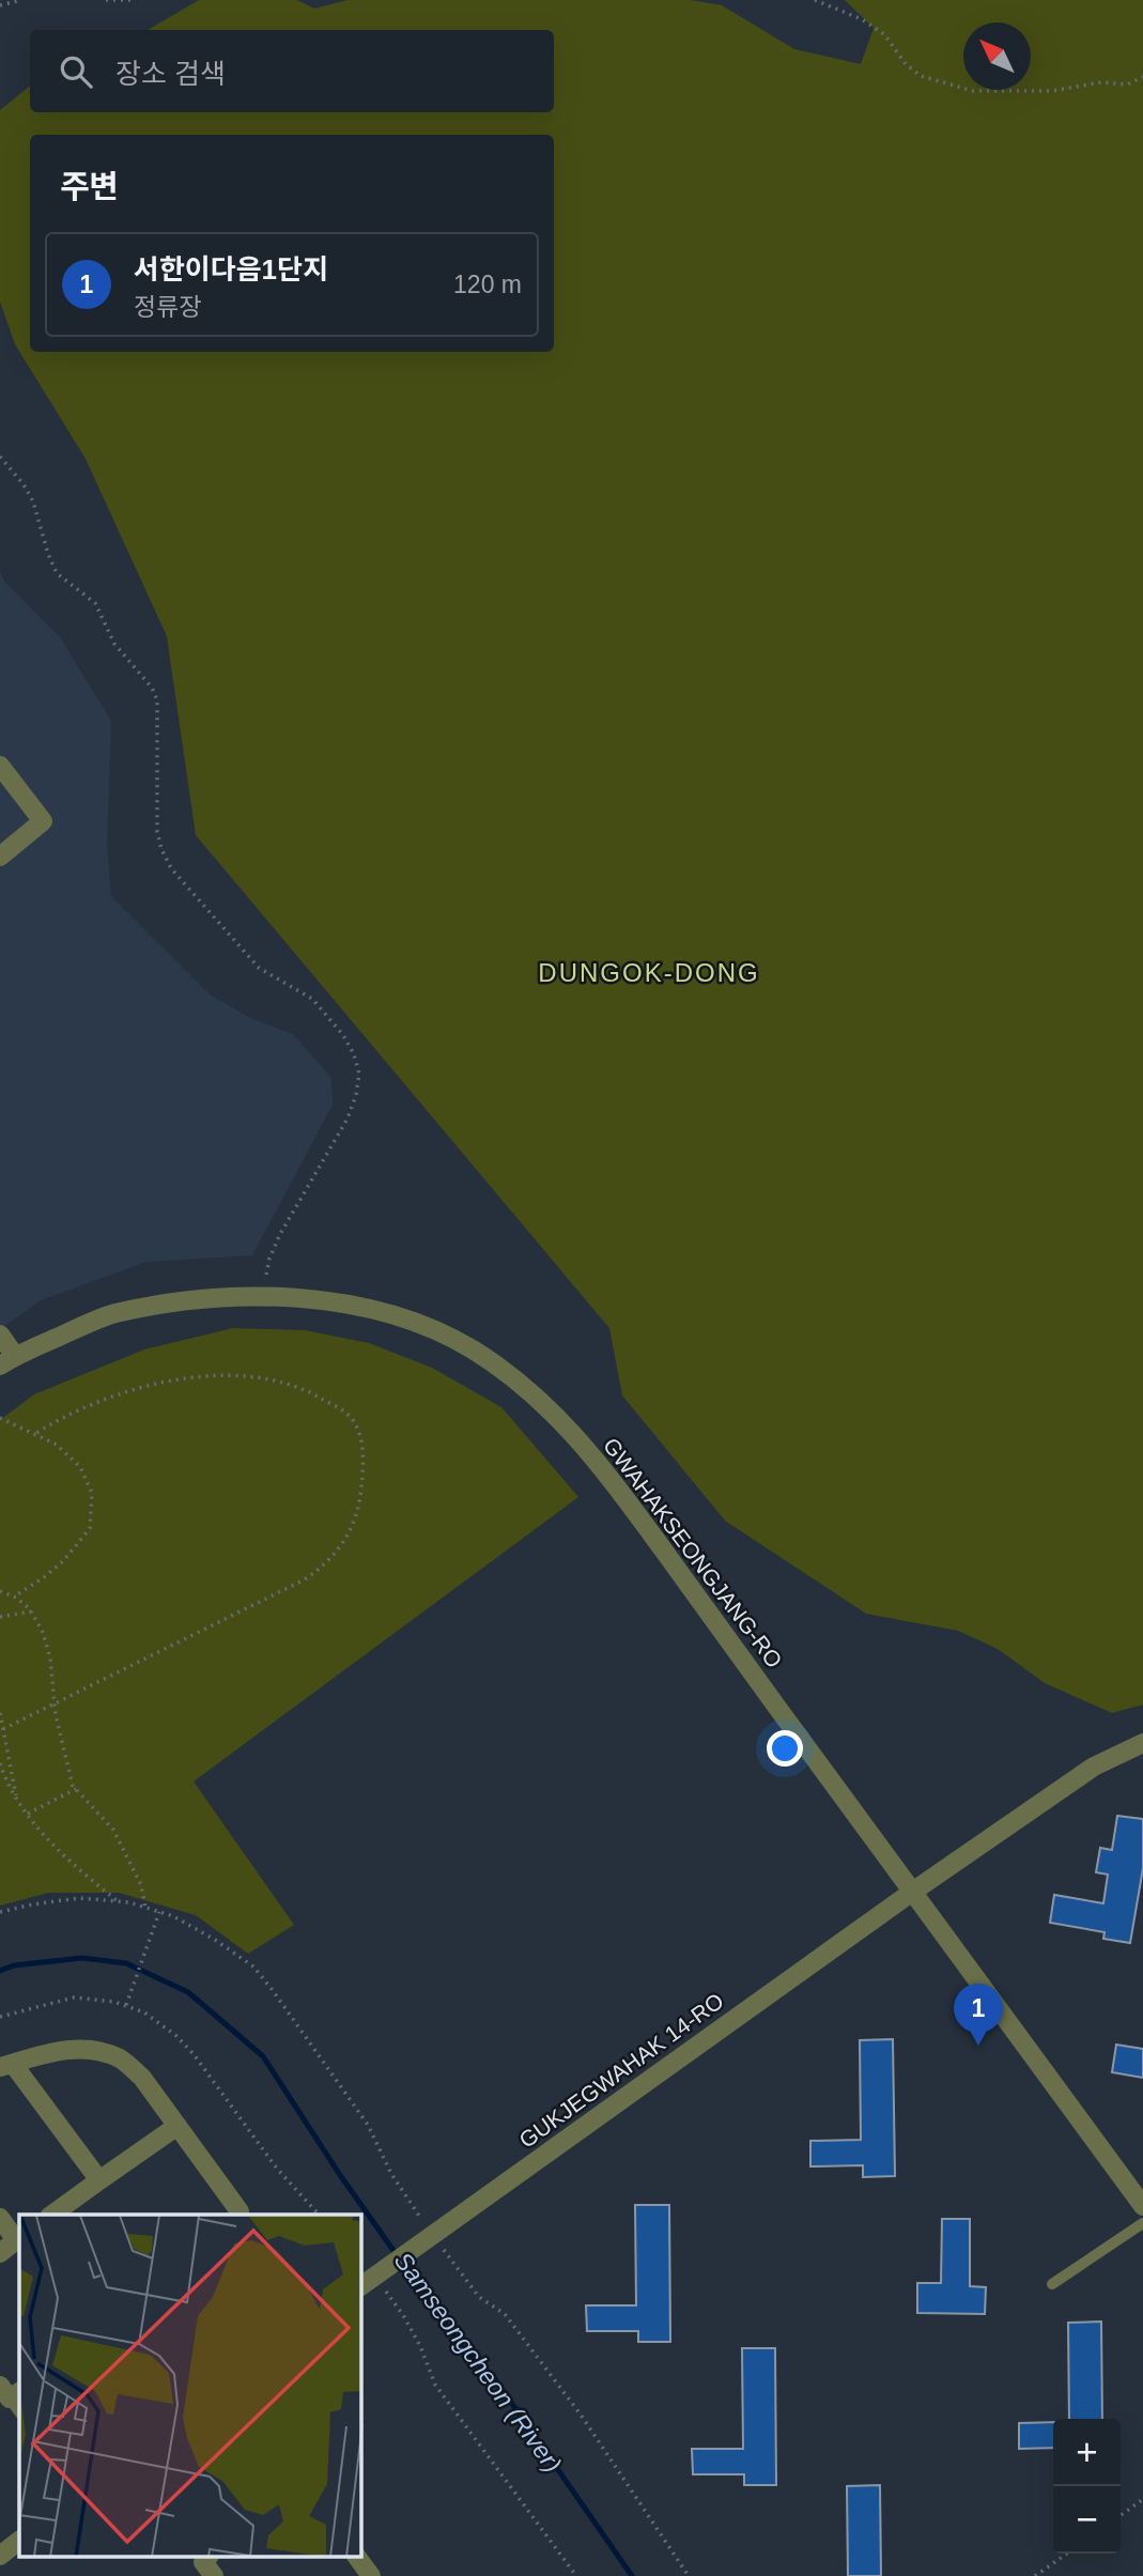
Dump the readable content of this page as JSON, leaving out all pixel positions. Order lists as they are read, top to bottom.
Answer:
{
  "streets": {
    "street": ["GWAHAKSEONGJANG-RO", "GUKJEGWAHAK 14-RO"]
  },
  "crossings": [
    ["GWAHAKSEONGJANG-RO", "GUKJEGWAHAK 14-RO"]
  ],
  "districts": ["DUNGOK-DONG"],
  "water": ["Samseongcheon (River)"],
  "north": "top left",
  "page": {
    "search": "장소 검색",
    "heading": "주변",
    "list": [
      {
        "mark": "1",
        "name": "서한이다음1단지",
        "note": "정류장",
        "value": "120 m"
      }
    ],
    "pins": "1",
    "map_buttons": ["+", "−"]
  }
}
